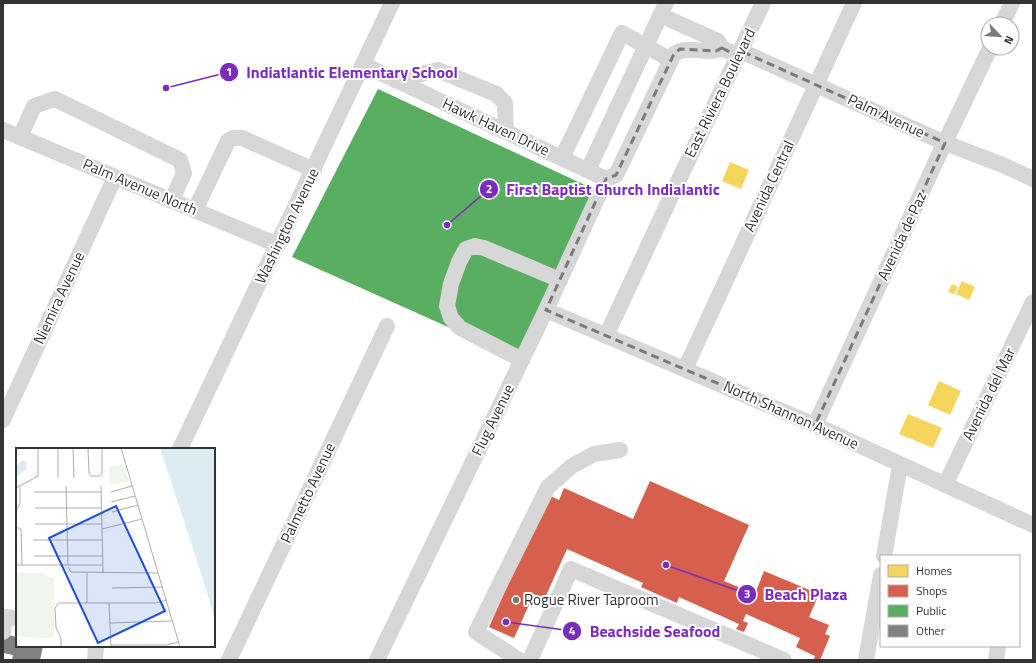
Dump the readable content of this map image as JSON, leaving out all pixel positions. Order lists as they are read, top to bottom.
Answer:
{
  "streets": {
    "street": [
      "East Riviera Boulevard",
      "Palm Avenue",
      "Hawk Haven Drive",
      "Avenida Central",
      "Palm Avenue North",
      "Washington Avenue",
      "Avenida de Paz",
      "Niemira Avenue",
      "Avenida del Mar",
      "North Shannon Avenue",
      "Flug Avenue",
      "Palmetto Avenue"
    ]
  },
  "crossings": [
    ["East Riviera Boulevard", "Palm Avenue"],
    ["East Riviera Boulevard", "North Shannon Avenue"],
    ["Palm Avenue", "Avenida Central"],
    ["Palm Avenue", "Avenida de Paz"],
    ["Hawk Haven Drive", "Washington Avenue"],
    ["Hawk Haven Drive", "Flug Avenue"],
    ["Avenida Central", "North Shannon Avenue"],
    ["Palm Avenue North", "Washington Avenue"],
    ["Palm Avenue North", "Niemira Avenue"],
    ["Avenida de Paz", "North Shannon Avenue"],
    ["Avenida del Mar", "North Shannon Avenue"],
    ["North Shannon Avenue", "Flug Avenue"]
  ],
  "places": [
    "Indiatlantic Elementary School",
    "First Baptist Church Indialantic",
    "Beach Plaza",
    "Rogue River Taproom",
    "Beachside Seafood"
  ],
  "legend": [
    "Homes",
    "Shops",
    "Public",
    "Other"
  ],
  "north": "bottom right"
}
